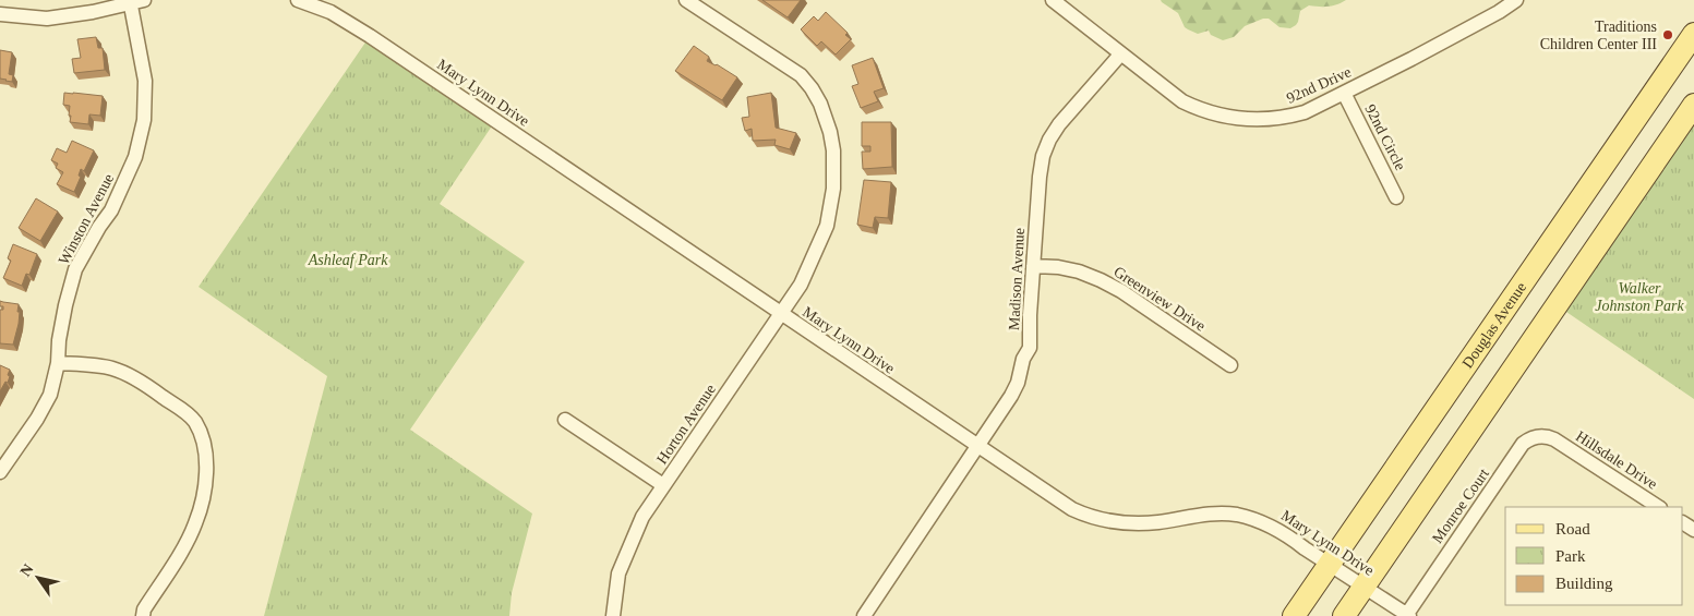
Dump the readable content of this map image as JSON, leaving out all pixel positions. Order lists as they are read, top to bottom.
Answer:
{
  "streets": {
    "main road": ["Douglas Avenue"],
    "street": [
      "92nd Drive",
      "Mary Lynn Drive",
      "92nd Circle",
      "Winston Avenue",
      "Madison Avenue",
      "Greenview Drive",
      "Horton Avenue",
      "Hillsdale Drive",
      "Monroe Court"
    ]
  },
  "crossings": [
    ["92nd Drive", "92nd Circle"],
    ["92nd Drive", "Madison Avenue"],
    ["Mary Lynn Drive", "Madison Avenue"],
    ["Mary Lynn Drive", "Douglas Avenue"],
    ["Mary Lynn Drive", "Horton Avenue"],
    ["Mary Lynn Drive", "Monroe Court"],
    ["Madison Avenue", "Greenview Drive"],
    ["Hillsdale Drive", "Monroe Court"]
  ],
  "parks": ["Ashleaf Park", "Walker Johnston Park"],
  "places": ["Traditions Children Center III"],
  "legend": ["Road", "Park", "Building"],
  "north": "top left"
}
